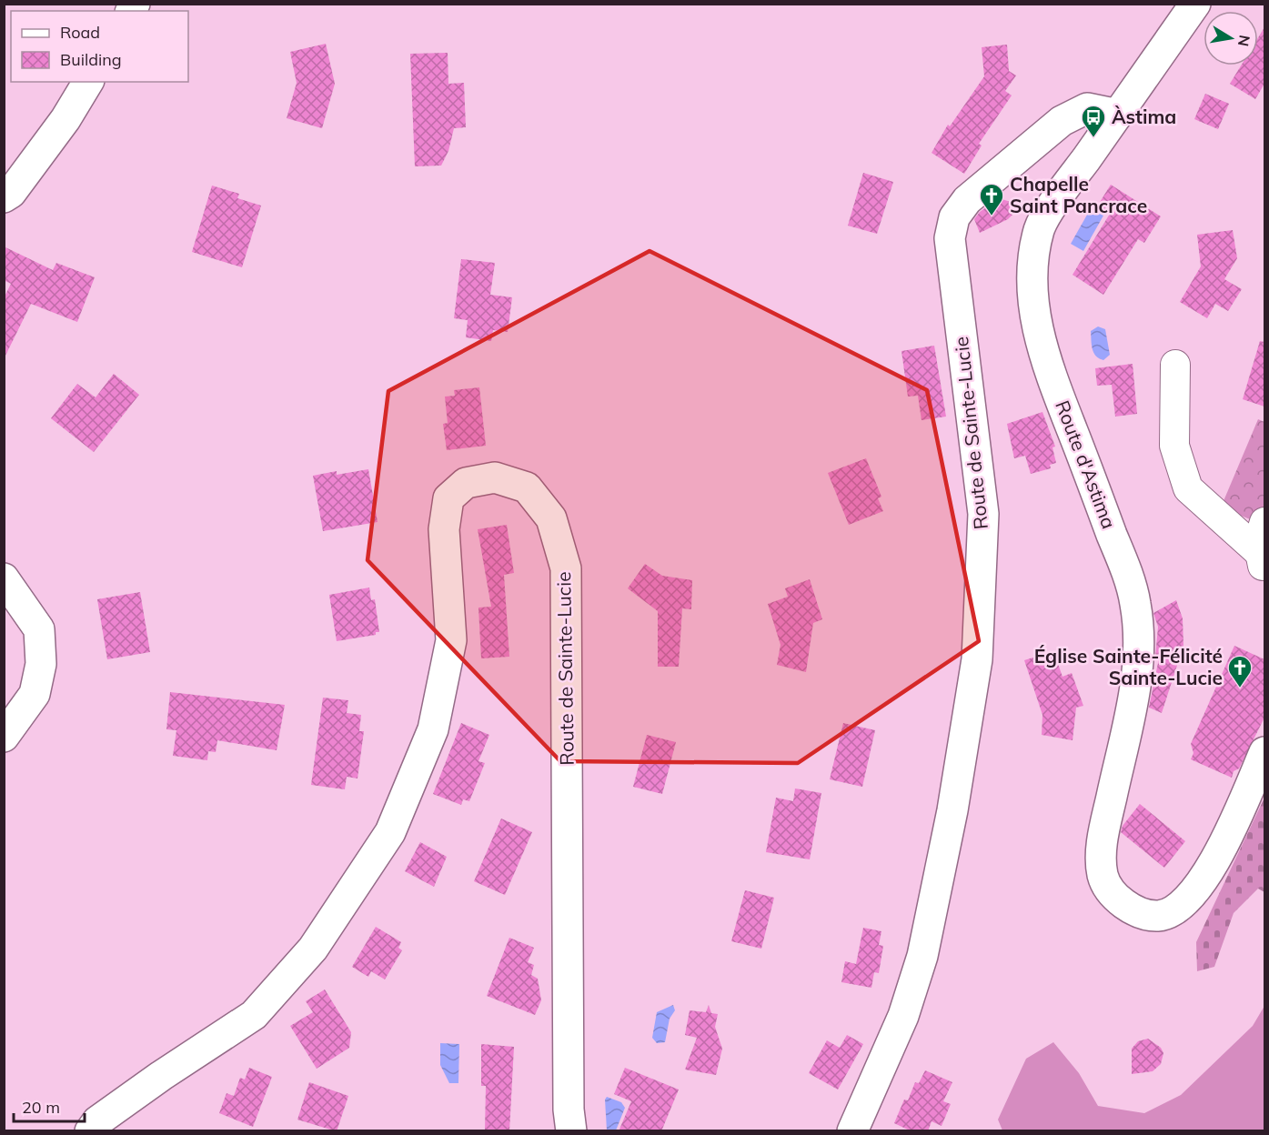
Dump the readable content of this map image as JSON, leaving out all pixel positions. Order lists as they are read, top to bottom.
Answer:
{
  "streets": {
    "street": ["Route de Sainte-Lucie", "Route d'Astima"]
  },
  "crossings": [
    ["Route de Sainte-Lucie", "Route d'Astima"]
  ],
  "places": {
    "bus stop": ["Àstima"],
    "church": ["Chapelle Saint Pancrace", "Église Sainte-Félicité Sainte-Lucie"]
  },
  "legend": ["Road", "Building"],
  "scale_bar": "20 m",
  "north": "right"
}
